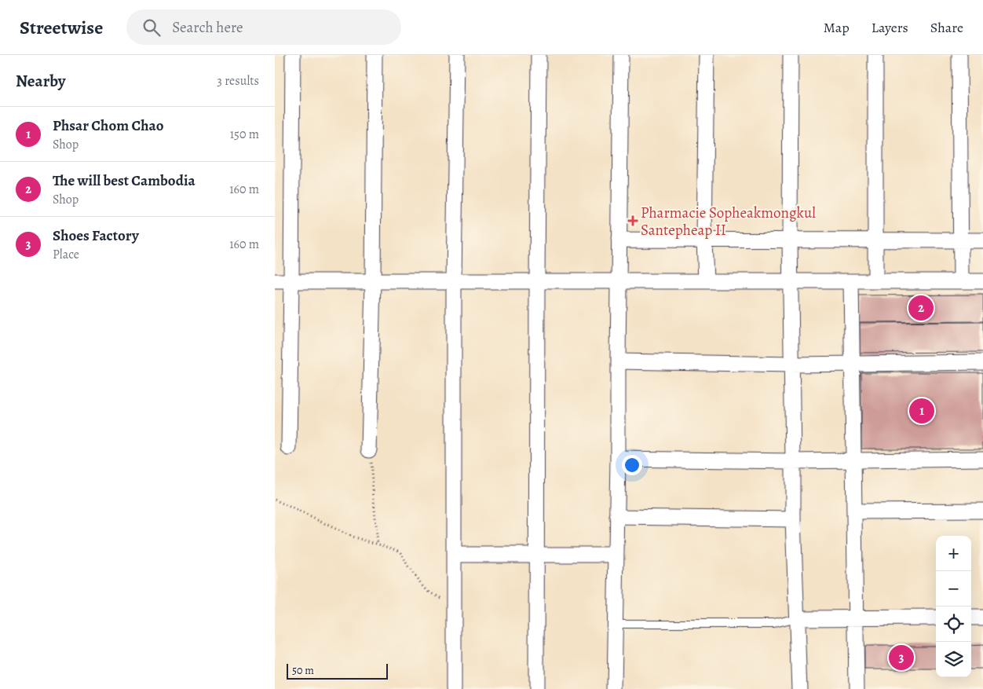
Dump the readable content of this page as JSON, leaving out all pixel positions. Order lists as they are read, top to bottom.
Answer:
{
  "places": {
    "health": ["Pharmacie Sopheakmongkul Santepheap II"]
  },
  "scale_bar": "50 m",
  "page": {
    "header": "Streetwise",
    "search": "Search here",
    "nav": ["Map", "Layers", "Share"],
    "heading": ["Nearby", "3 results"],
    "list": [
      {
        "mark": "1",
        "name": "Phsar Chom Chao",
        "note": "Shop",
        "value": "150 m"
      },
      {
        "mark": "2",
        "name": "The will best Cambodia",
        "note": "Shop",
        "value": "160 m"
      },
      {
        "mark": "3",
        "name": "Shoes Factory",
        "note": "Place",
        "value": "160 m"
      }
    ],
    "pins": ["2", "1", "3"],
    "map_buttons": ["+", "−"],
    "scale": "50 m"
  }
}
